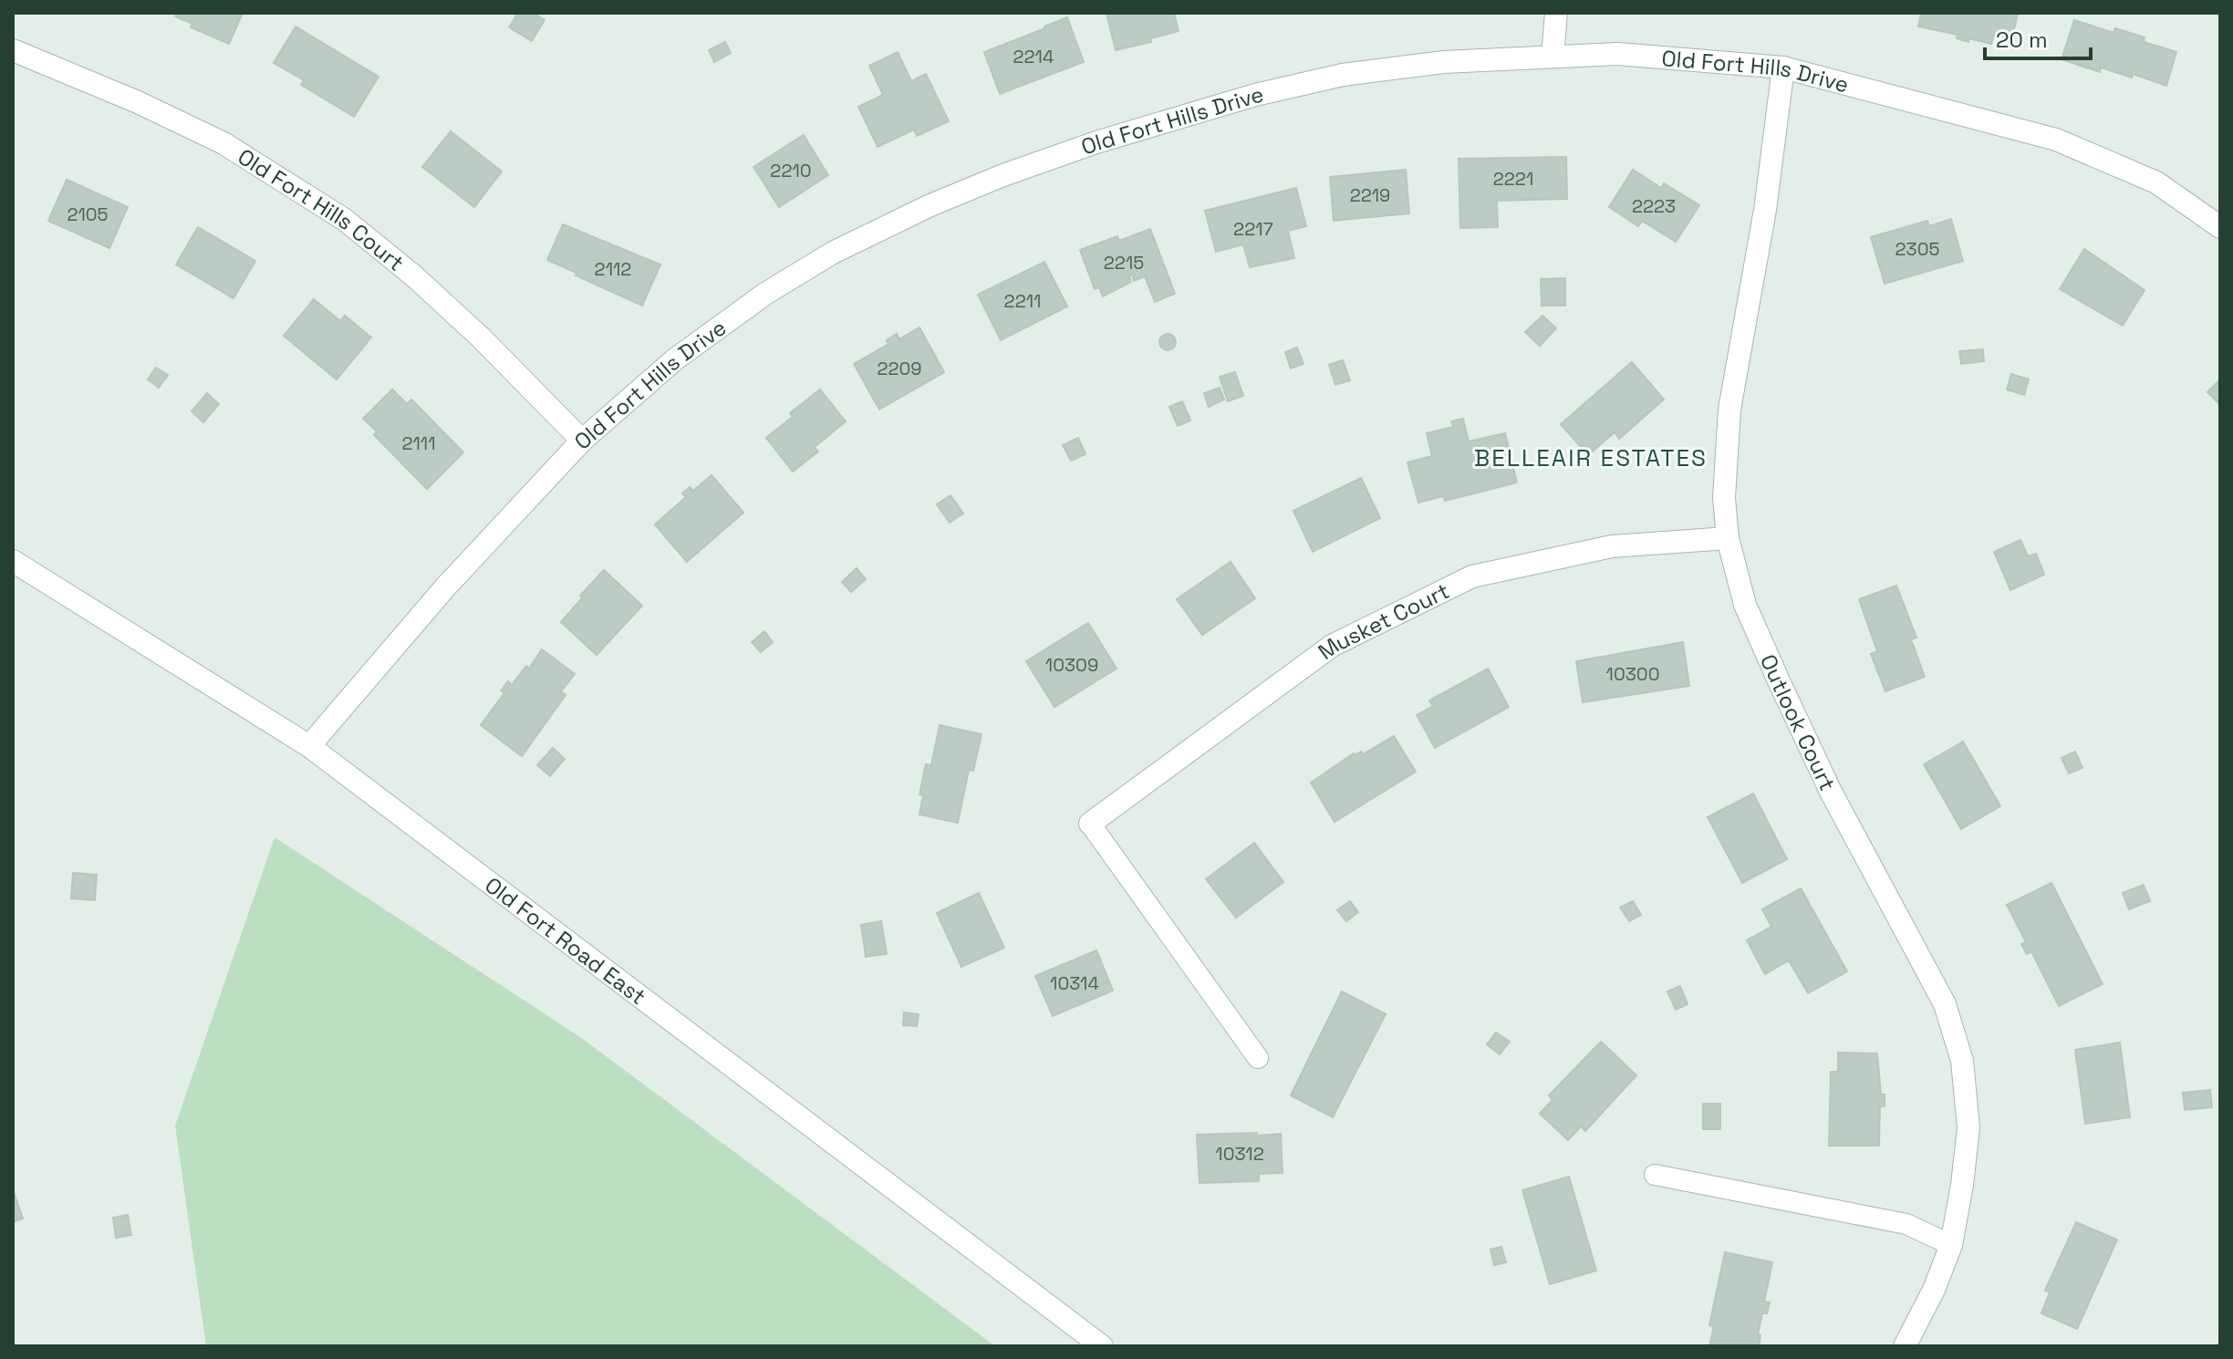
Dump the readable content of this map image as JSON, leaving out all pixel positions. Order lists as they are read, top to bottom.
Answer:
{
  "streets": {
    "street": [
      "Old Fort Hills Drive",
      "Old Fort Hills Court",
      "Musket Court",
      "Outlook Court",
      "Old Fort Road East"
    ]
  },
  "crossings": [
    ["Old Fort Hills Drive", "Old Fort Hills Court"],
    ["Old Fort Hills Drive", "Outlook Court"],
    ["Old Fort Hills Drive", "Old Fort Road East"],
    ["Musket Court", "Outlook Court"]
  ],
  "districts": ["BELLEAIR ESTATES"],
  "house_numbers": [
    "2214",
    "2210",
    "2221",
    "2219",
    "2223",
    "2105",
    "2217",
    "2305",
    "2215",
    "2112",
    "2211",
    "2209",
    "2111",
    "10309",
    "10300",
    "10314",
    "10312"
  ],
  "scale_bar": "20 m"
}
